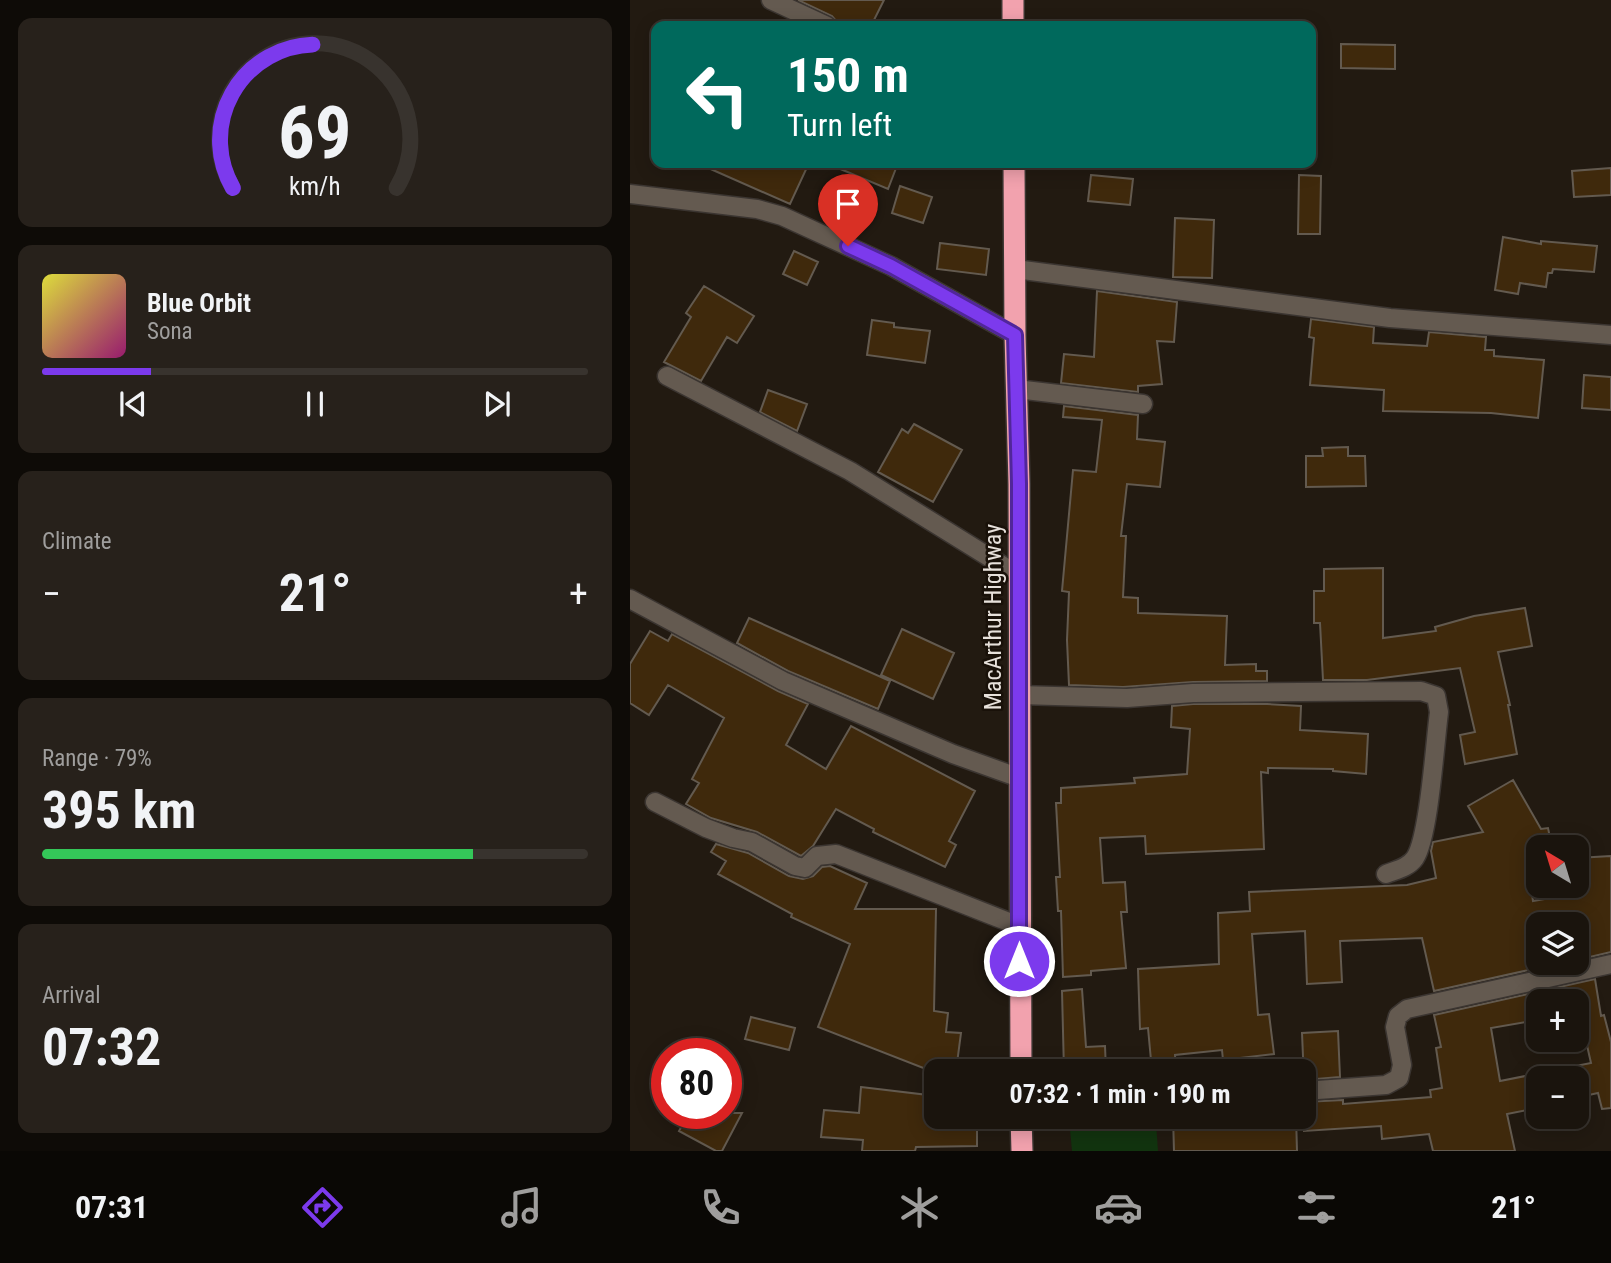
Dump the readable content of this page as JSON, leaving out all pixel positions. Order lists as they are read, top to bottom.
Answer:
{
  "streets": {
    "highway": ["MacArthur Highway"]
  },
  "north": "top left",
  "page": {
    "turn": ["150 m", "Turn left"],
    "song": ["Blue Orbit", "Sona"],
    "tile": [
      "Climate",
      ["Range · 79%", "395 km"],
      ["Arrival", "07:32"]
    ],
    "heat": ["−", "21°", "+"],
    "map_buttons": ["+", "−"],
    "limit": "80",
    "trip": "07:32 · 1 min · 190 m",
    "tabs": ["07:31", "21°"],
    "gauge": ["69", "km/h"]
  }
}
